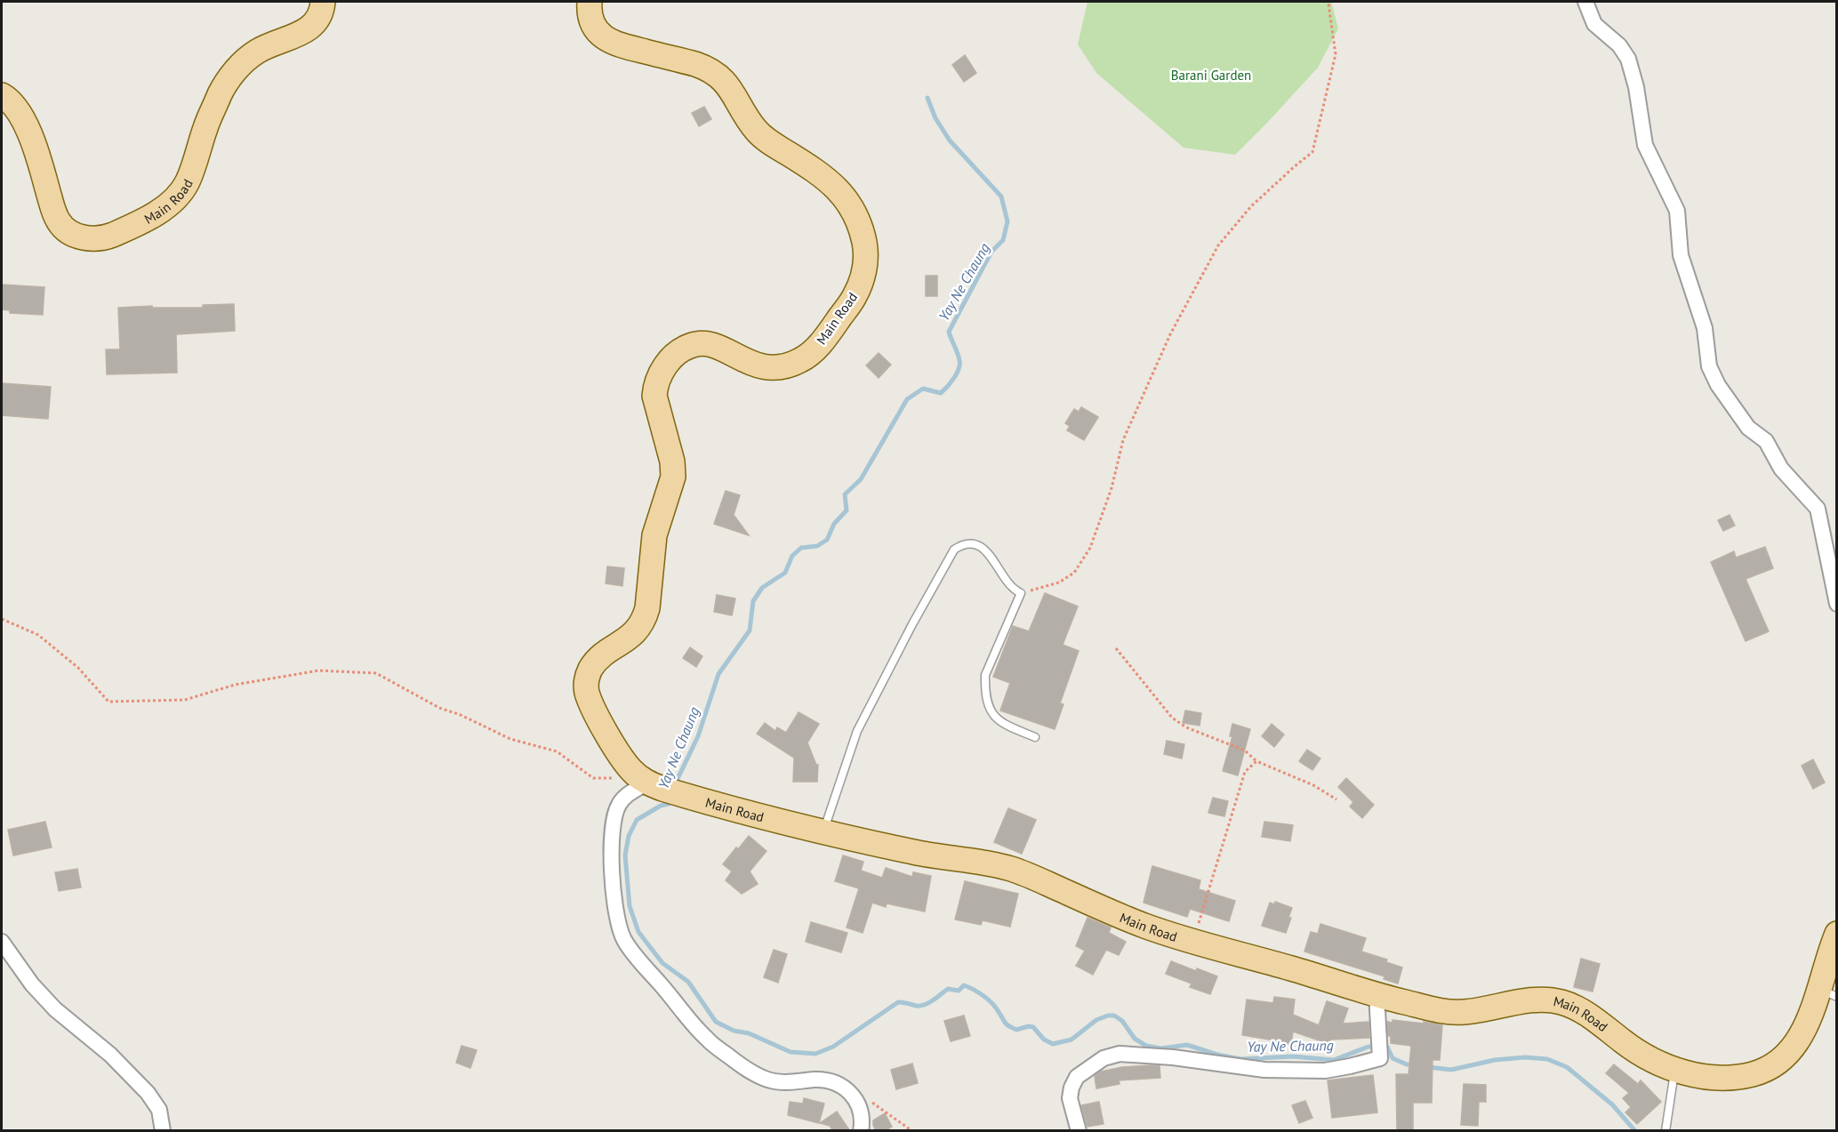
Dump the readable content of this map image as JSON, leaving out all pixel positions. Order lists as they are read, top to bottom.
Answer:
{
  "streets": {
    "main road": ["Main Road"]
  },
  "water": ["Yay Ne Chaung"],
  "parks": ["Barani Garden"]
}
